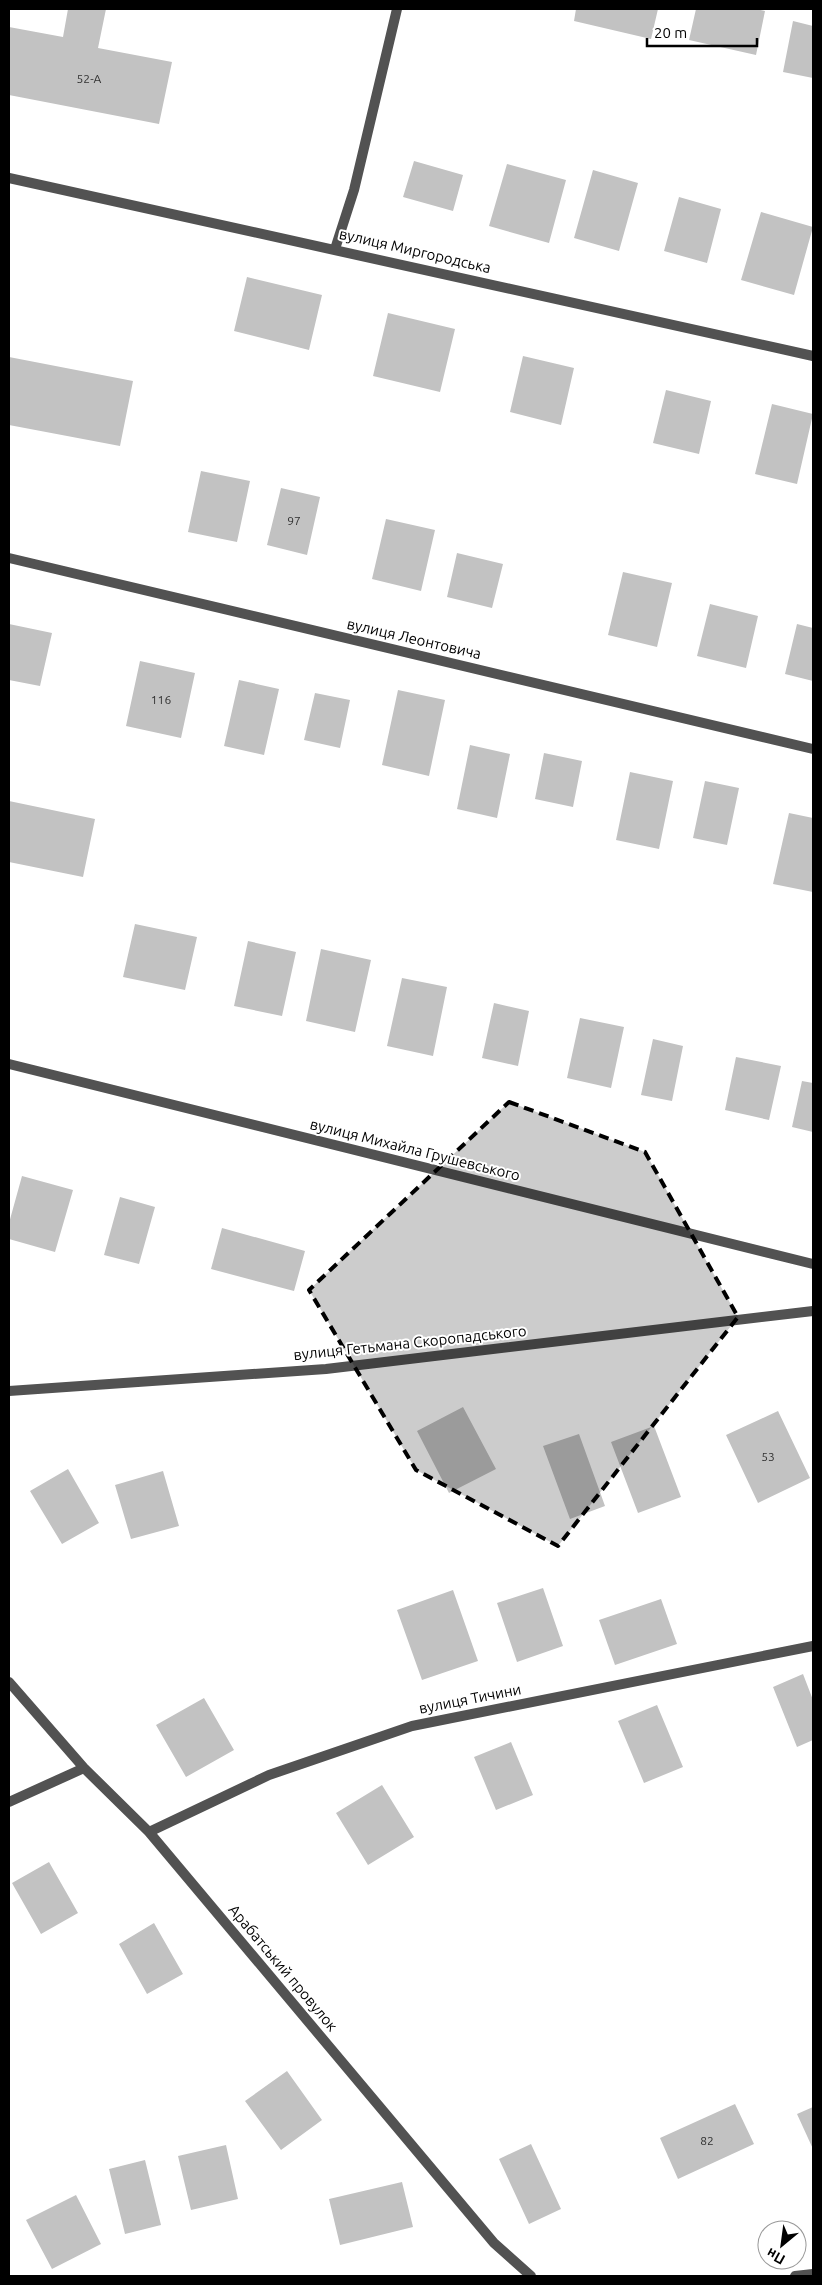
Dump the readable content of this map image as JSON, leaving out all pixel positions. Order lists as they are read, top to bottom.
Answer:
{
  "streets": {
    "street": [
      "вулиця Миргородська",
      "вулиця Леонтовича",
      "вулиця Михайла Грушевського",
      "вулиця Гетьмана Скоропадського",
      "вулиця Тичини",
      "Арабатський провулок"
    ]
  },
  "crossings": [
    ["вулиця Тичини", "Арабатський провулок"]
  ],
  "house_numbers": [
    "52-А",
    "97",
    "116",
    "53",
    "82"
  ],
  "scale_bar": "20 m",
  "north": "bottom left"
}
